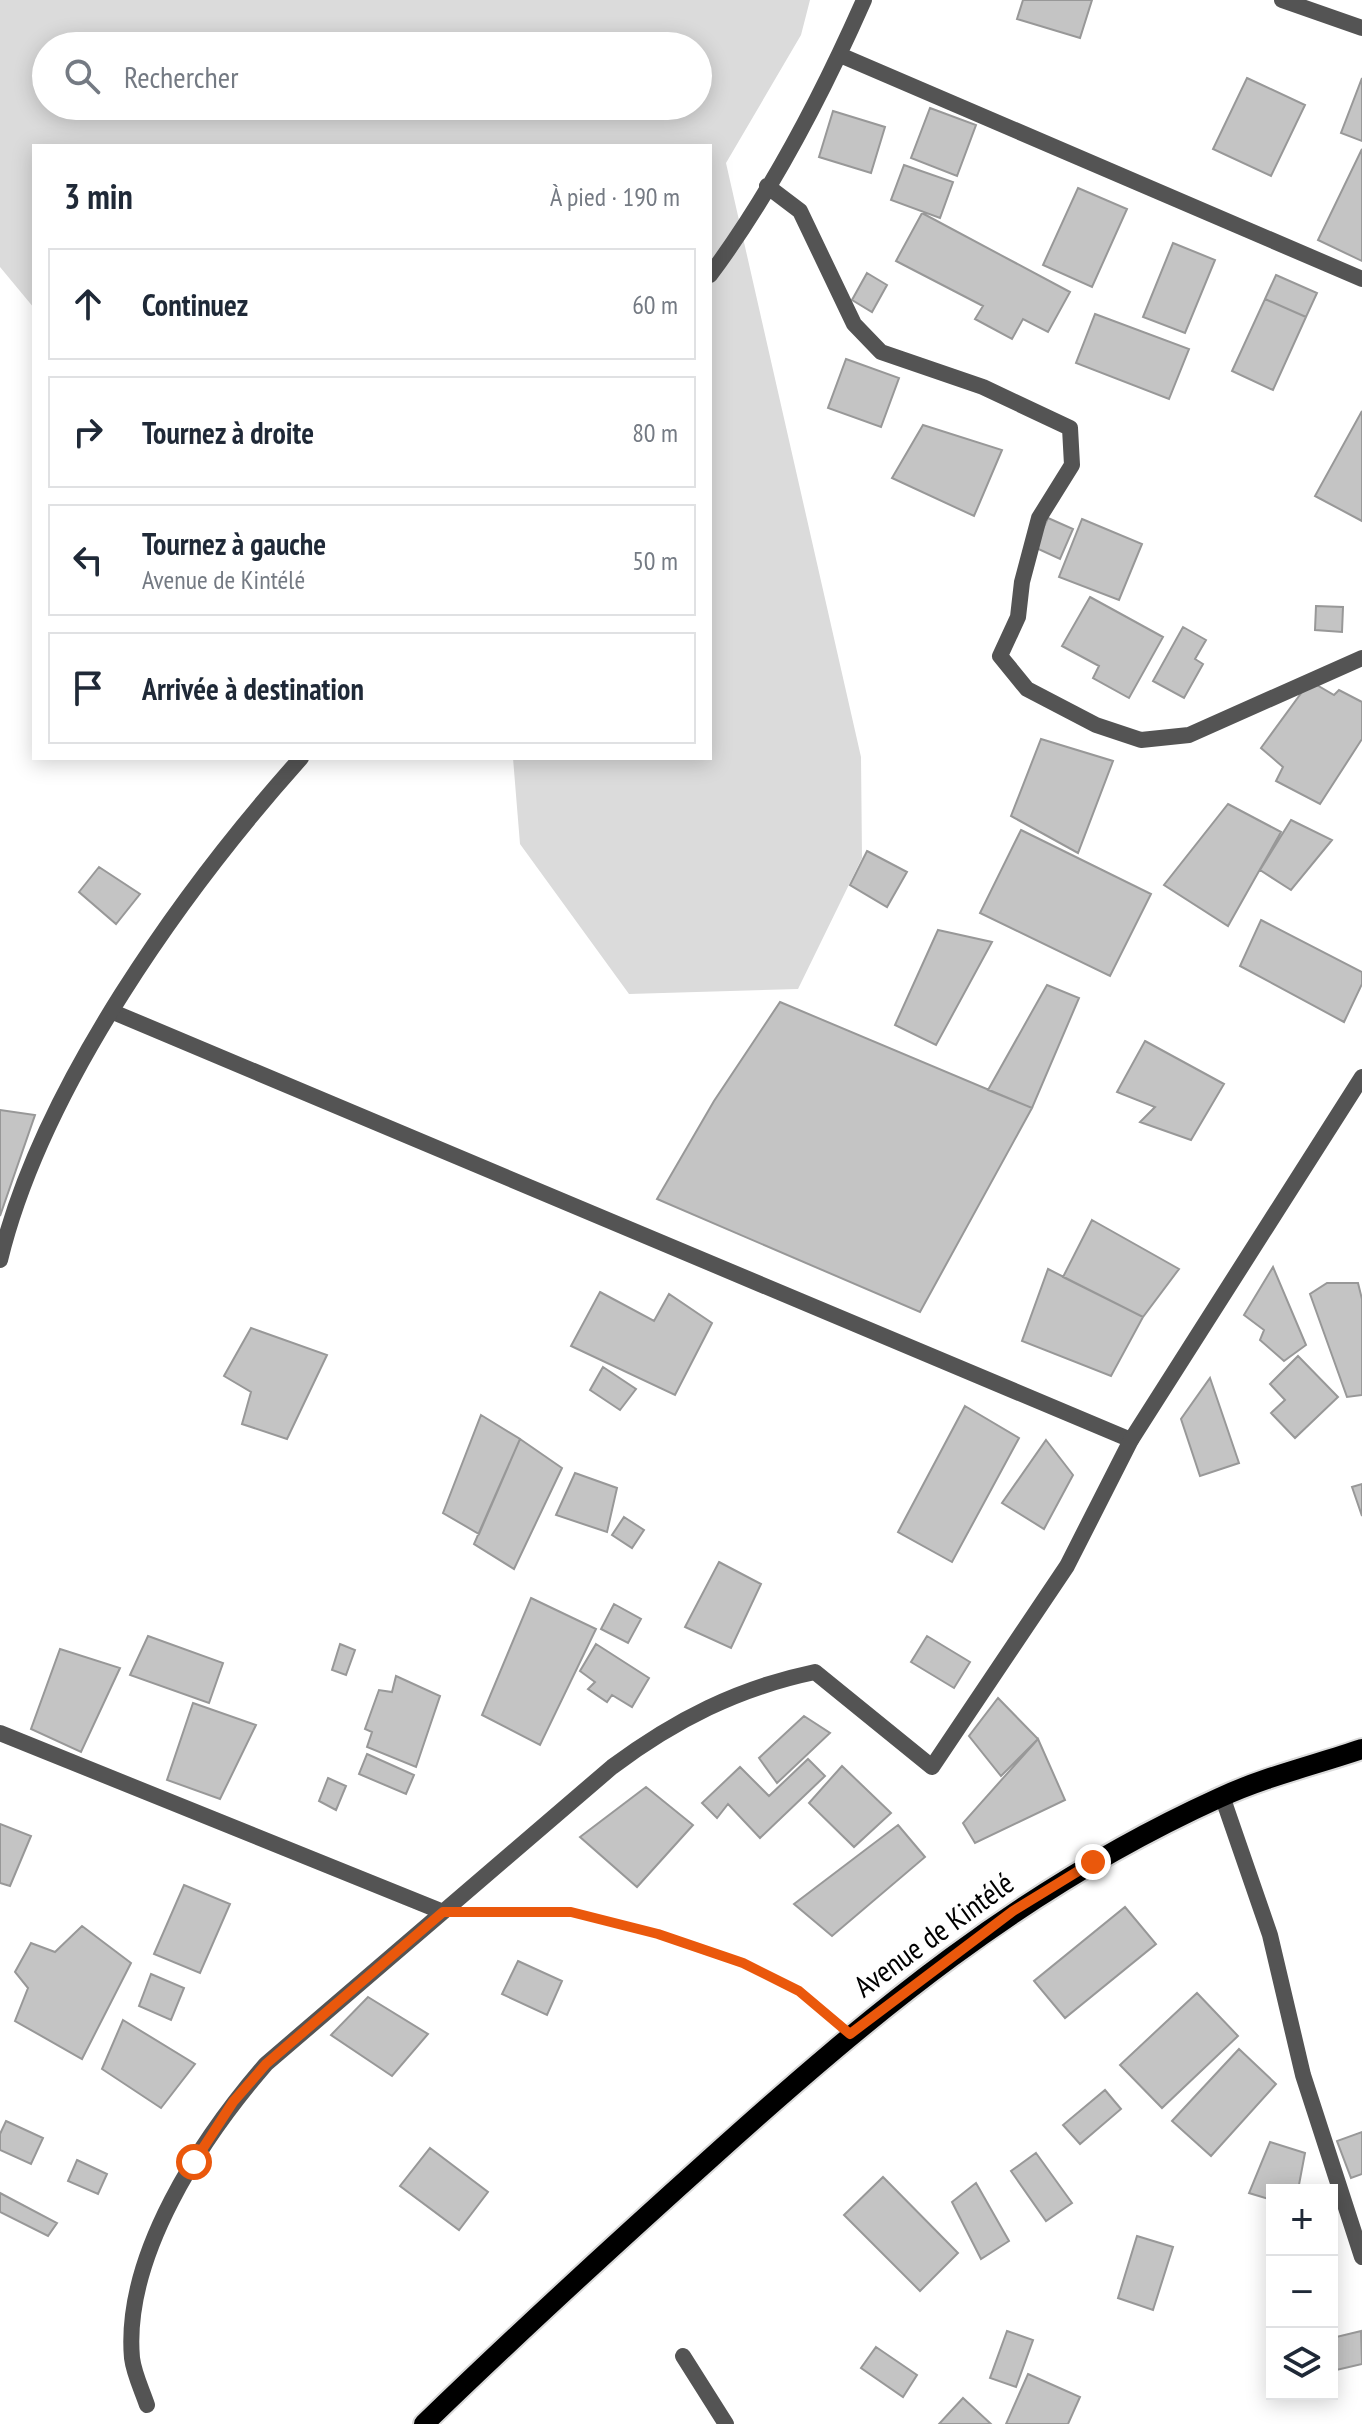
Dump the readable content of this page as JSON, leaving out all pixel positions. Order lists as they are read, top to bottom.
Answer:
{
  "streets": {
    "main road": ["Avenue de Kintélé"]
  },
  "page": {
    "search": "Rechercher",
    "heading": ["3 min", "À pied · 190 m"],
    "list": [
      ["Continuez", "60 m"],
      ["Tournez à droite", "80 m"],
      ["Tournez à gauche", "Avenue de Kintélé", "50 m"],
      "Arrivée à destination"
    ],
    "map_buttons": ["+", "−"]
  }
}
